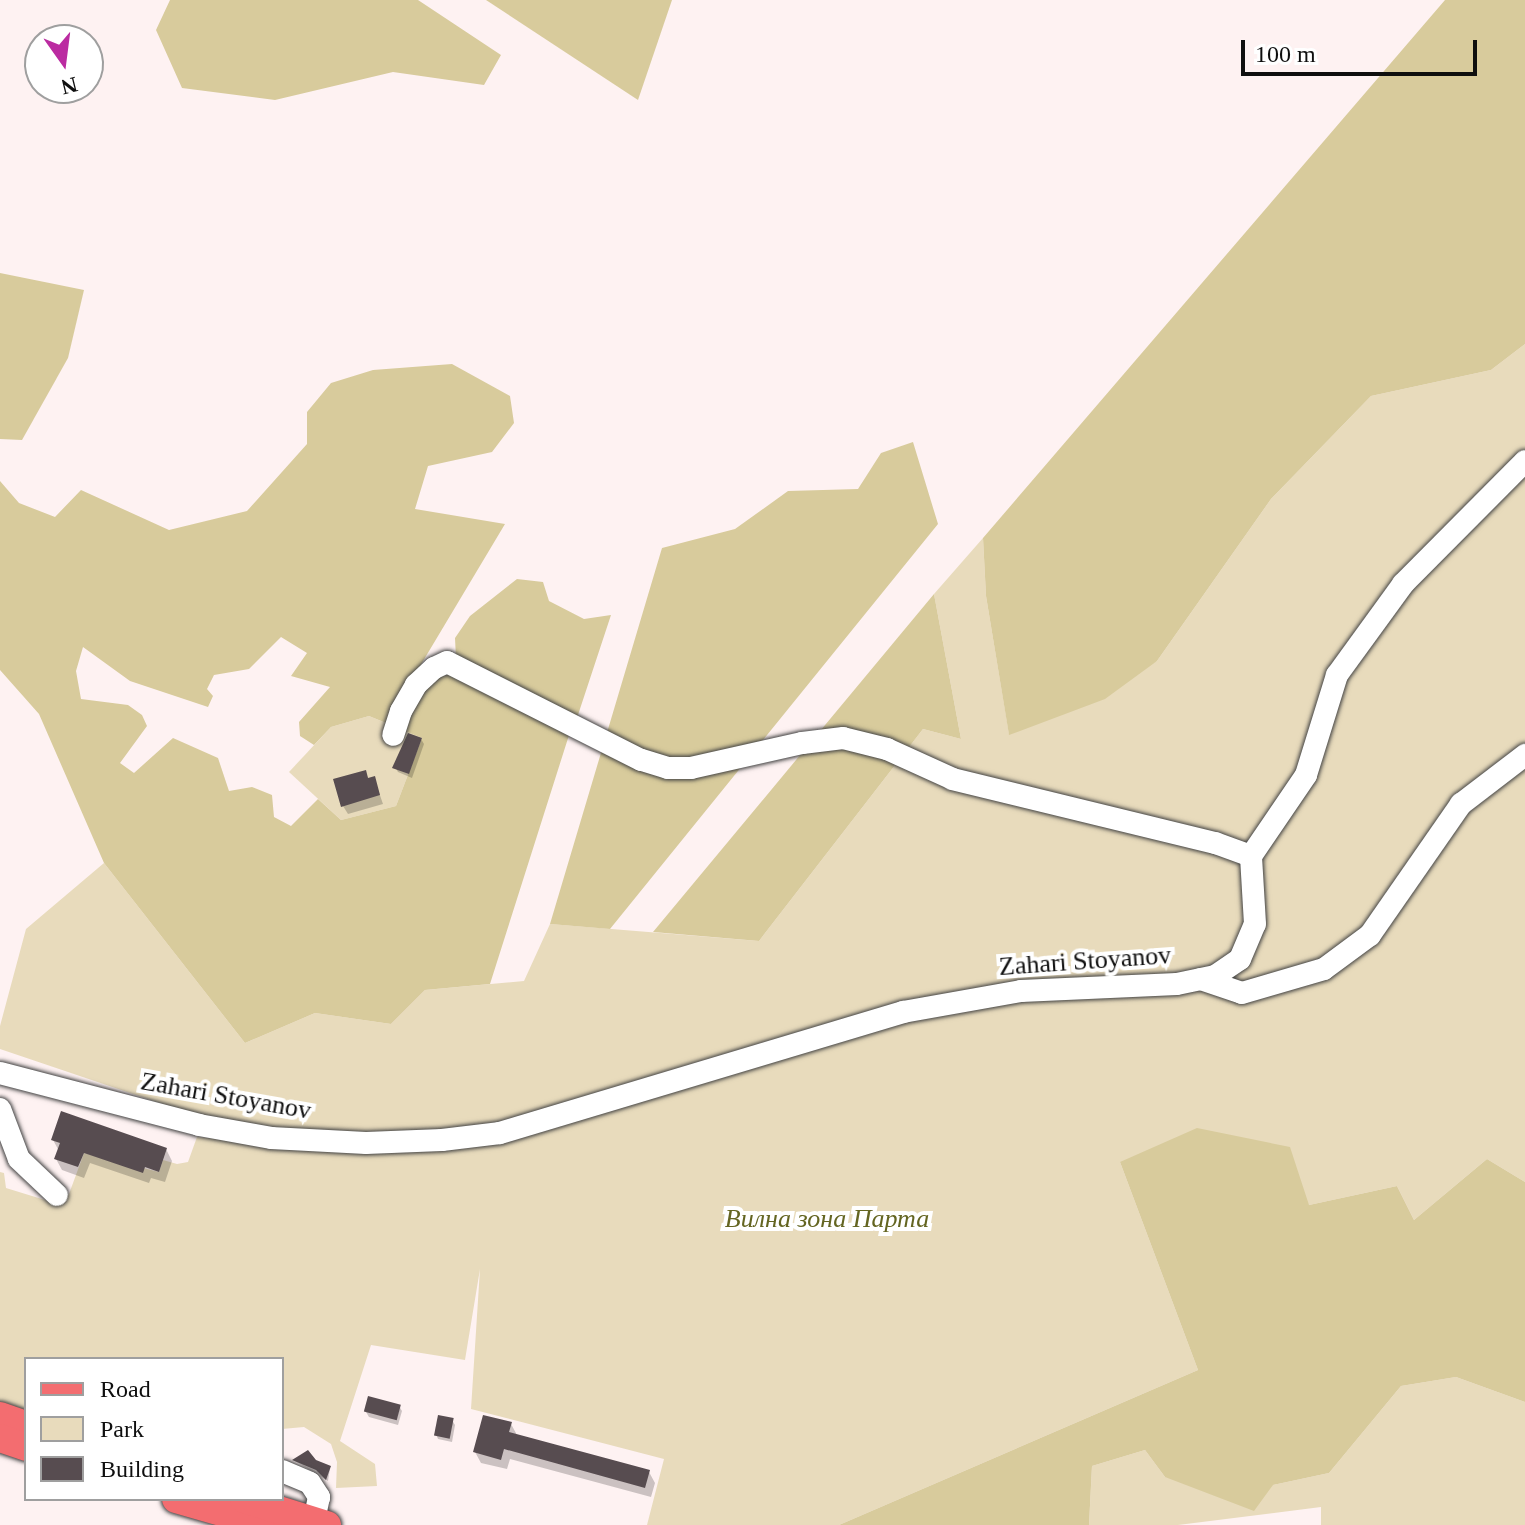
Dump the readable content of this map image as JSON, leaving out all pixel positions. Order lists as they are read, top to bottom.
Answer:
{
  "streets": {
    "street": ["Zahari Stoyanov"]
  },
  "parks": ["Вилна зона Парта"],
  "legend": ["Road", "Park", "Building"],
  "scale_bar": "100 m",
  "north": "bottom"
}
